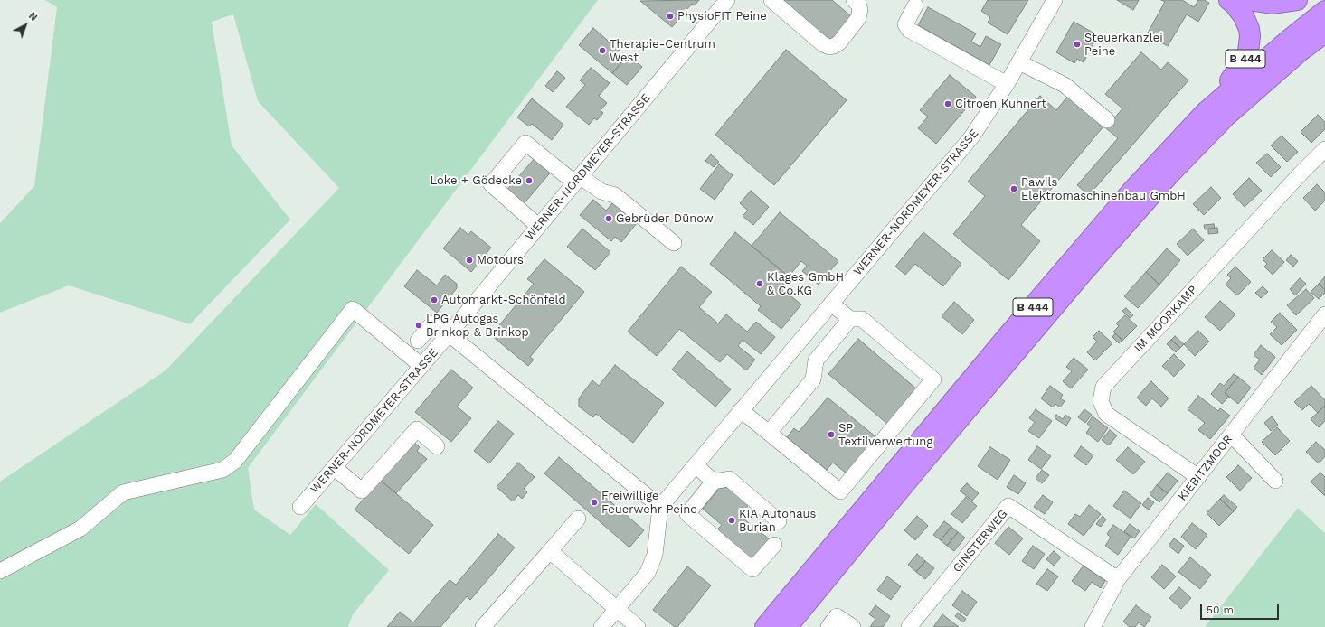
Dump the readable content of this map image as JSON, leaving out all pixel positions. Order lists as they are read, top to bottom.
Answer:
{
  "streets": {
    "highway": ["B 444"],
    "street": [
      "WERNER-NORDMEYER-STRASSE",
      "IM MOORKAMP",
      "KIEBITZMOOR",
      "GINSTERWEG"
    ]
  },
  "crossings": [
    ["IM MOORKAMP", "KIEBITZMOOR"],
    ["KIEBITZMOOR", "GINSTERWEG"]
  ],
  "places": [
    "PhysioFIT Peine",
    "Steuerkanzlei Peine",
    "Therapie-Centrum West",
    "Citroen Kuhnert",
    "Loke + Gödecke",
    "Pawils Elektromaschinenbau GmbH",
    "Gebrüder Dünow",
    "Motours",
    "Klages GmbH & Co.KG",
    "Automarkt-Schönfeld",
    "LPG Autogas Brinkop & Brinkop",
    "SP Textilverwertung",
    "Freiwillige Feuerwehr Peine",
    "KIA Autohaus Burian"
  ],
  "scale_bar": "50 m",
  "north": "top right"
}
